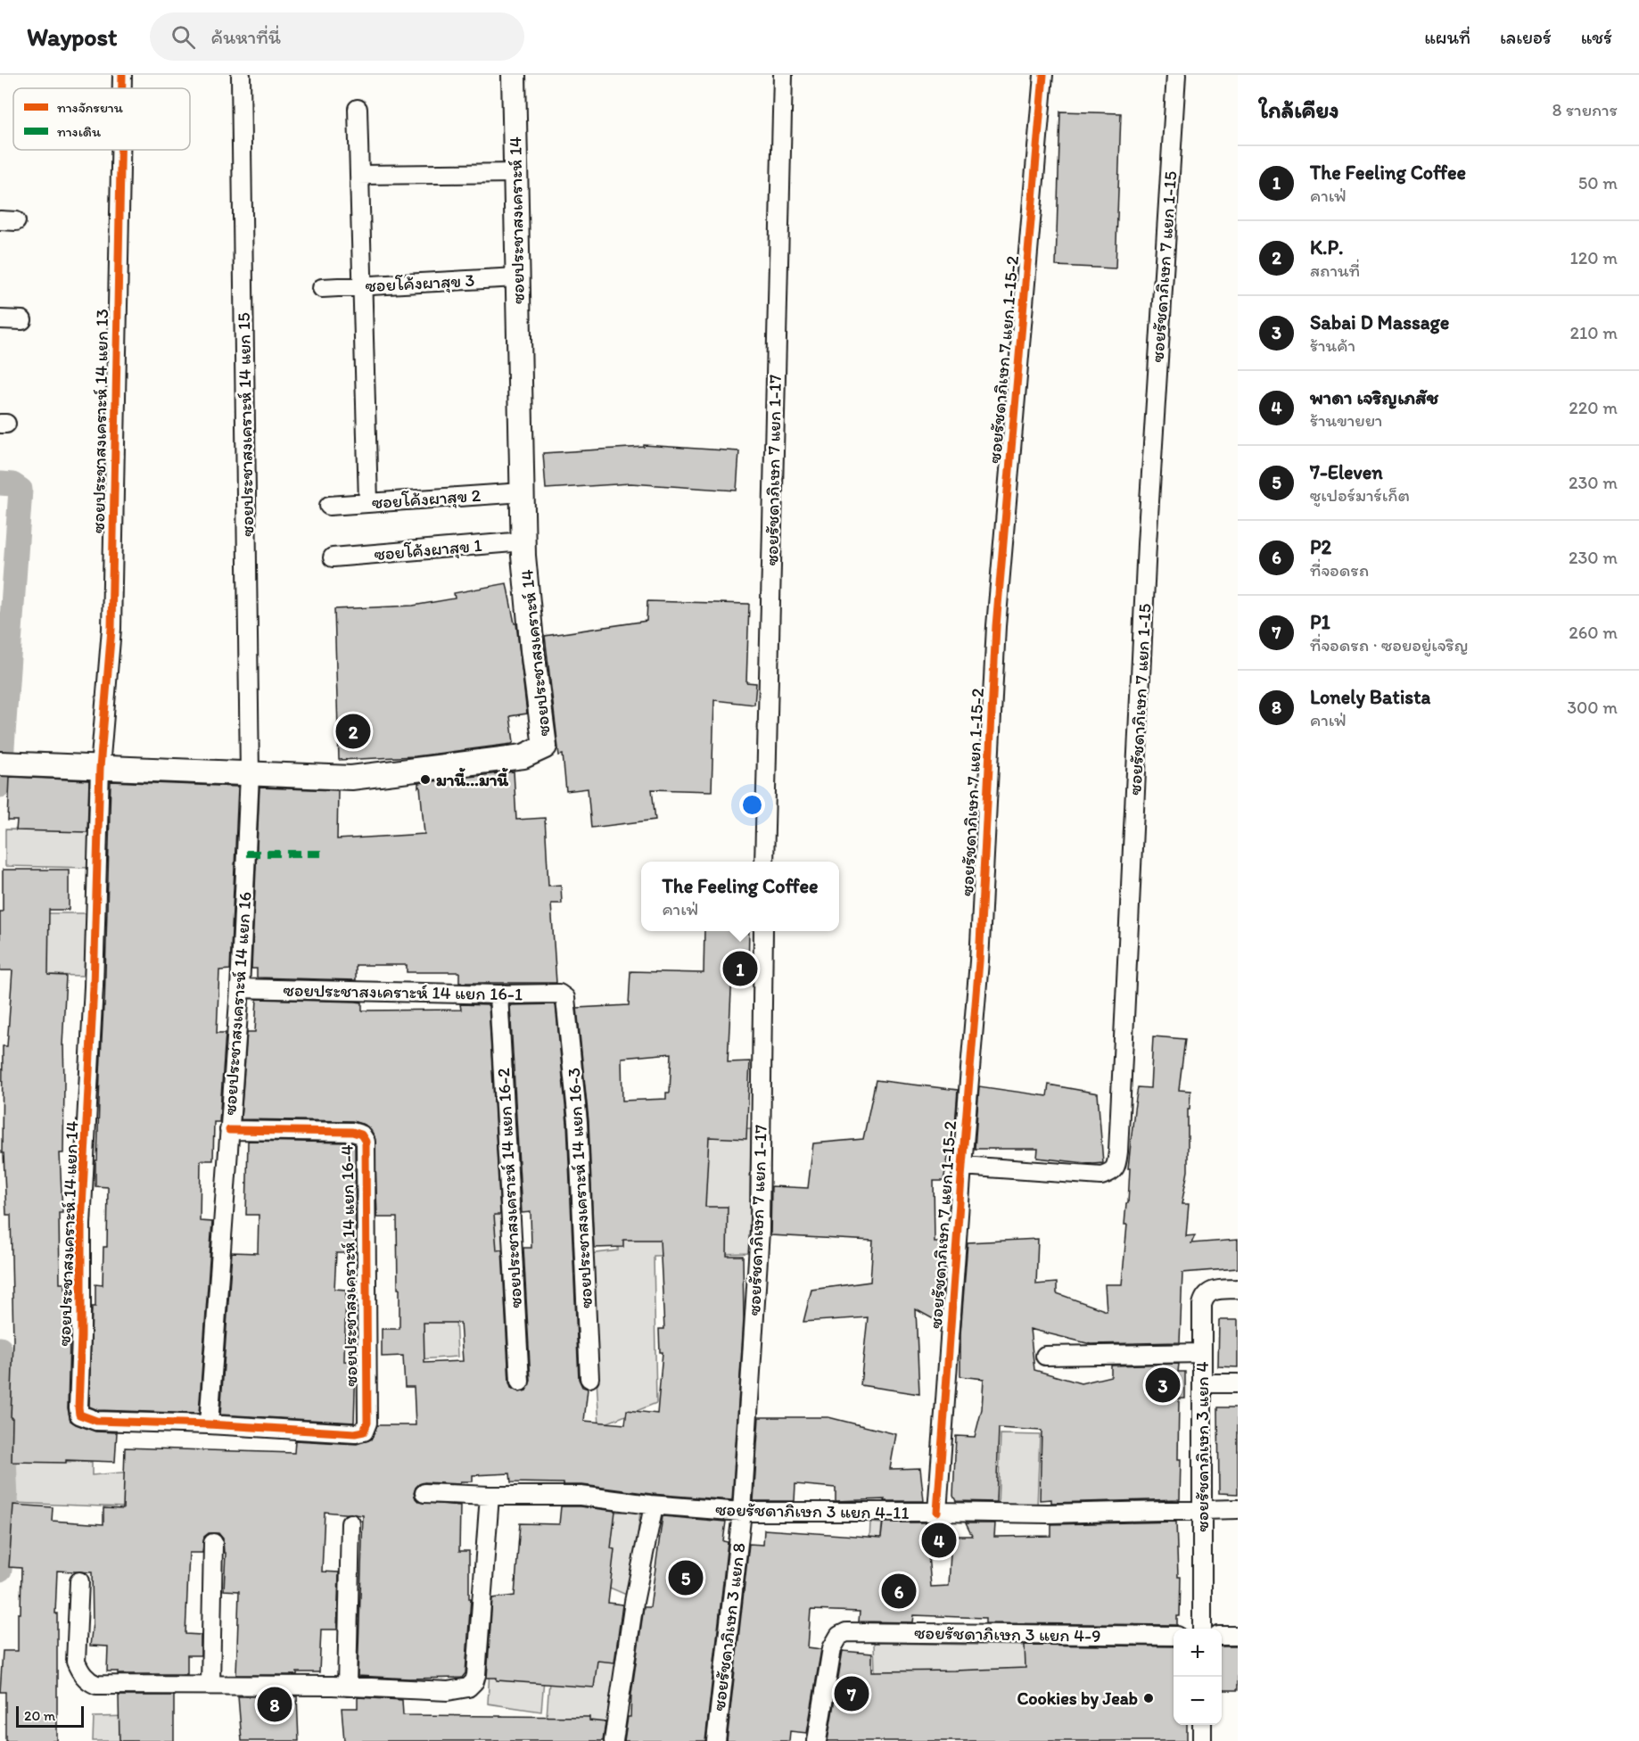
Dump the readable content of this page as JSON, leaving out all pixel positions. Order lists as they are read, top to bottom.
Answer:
{
  "streets": {
    "street": [
      "ซอยประชาสงเคราะห์ 14",
      "ซอยรัชดาภิเษก 7 แยก 1-15",
      "ซอยโค้งผาสุข 3",
      "ซอยรัชดาภิเษก 7 แยก 1-15-2",
      "ซอยประชาสงเคราะห์ 14 แยก 13",
      "ซอยประชาสงเคราะห์ 14 แยก 15",
      "ซอยรัชดาภิเษก 7 แยก 1-17",
      "ซอยโค้งผาสุข 2",
      "ซอยโค้งผาสุข 1",
      "ซอยประชาสงเคราะห์ 14 แยก 16-1",
      "ซอยประชาสงเคราะห์ 14 แยก 16",
      "ซอยประชาสงเคราะห์ 14 แยก 16-2",
      "ซอยประชาสงเคราะห์ 14 แยก 16-3",
      "ซอยประชาสงเคราะห์ 14 แยก 14",
      "ซอยประชาสงเคราะห์ 14 แยก 16-4",
      "ซอยรัชดาภิเษก 3 แยก 4",
      "ซอยรัชดาภิเษก 3 แยก 4-11",
      "ซอยรัชดาภิเษก 3 แยก 8",
      "ซอยรัชดาภิเษก 3 แยก 4-9"
    ]
  },
  "crossings": [
    ["ซอยประชาสงเคราะห์ 14", "ซอยโค้งผาสุข 3"],
    ["ซอยประชาสงเคราะห์ 14", "ซอยประชาสงเคราะห์ 14 แยก 13"],
    ["ซอยประชาสงเคราะห์ 14", "ซอยประชาสงเคราะห์ 14 แยก 15"],
    ["ซอยประชาสงเคราะห์ 14", "ซอยโค้งผาสุข 2"],
    ["ซอยประชาสงเคราะห์ 14", "ซอยโค้งผาสุข 1"],
    ["ซอยประชาสงเคราะห์ 14", "ซอยประชาสงเคราะห์ 14 แยก 16"],
    ["ซอยประชาสงเคราะห์ 14", "ซอยประชาสงเคราะห์ 14 แยก 14"],
    ["ซอยรัชดาภิเษก 7 แยก 1-15", "ซอยรัชดาภิเษก 7 แยก 1-15-2"],
    ["ซอยรัชดาภิเษก 7 แยก 1-15-2", "ซอยรัชดาภิเษก 3 แยก 4-11"],
    ["ซอยประชาสงเคราะห์ 14 แยก 13", "ซอยประชาสงเคราะห์ 14 แยก 14"],
    ["ซอยประชาสงเคราะห์ 14 แยก 15", "ซอยประชาสงเคราะห์ 14 แยก 16"],
    ["ซอยรัชดาภิเษก 7 แยก 1-17", "ซอยรัชดาภิเษก 3 แยก 4-11"],
    ["ซอยรัชดาภิเษก 7 แยก 1-17", "ซอยรัชดาภิเษก 3 แยก 8"],
    ["ซอยประชาสงเคราะห์ 14 แยก 16-1", "ซอยประชาสงเคราะห์ 14 แยก 16"],
    ["ซอยประชาสงเคราะห์ 14 แยก 16-1", "ซอยประชาสงเคราะห์ 14 แยก 16-2"],
    ["ซอยประชาสงเคราะห์ 14 แยก 16-1", "ซอยประชาสงเคราะห์ 14 แยก 16-3"],
    ["ซอยประชาสงเคราะห์ 14 แยก 16", "ซอยประชาสงเคราะห์ 14 แยก 14"],
    ["ซอยประชาสงเคราะห์ 14 แยก 16", "ซอยประชาสงเคราะห์ 14 แยก 16-4"],
    ["ซอยประชาสงเคราะห์ 14 แยก 14", "ซอยประชาสงเคราะห์ 14 แยก 16-4"],
    ["ซอยรัชดาภิเษก 3 แยก 4", "ซอยรัชดาภิเษก 3 แยก 4-11"],
    ["ซอยรัชดาภิเษก 3 แยก 4-11", "ซอยรัชดาภิเษก 3 แยก 8"]
  ],
  "places": ["มานี้...มานี้", "Cookies by Jeab"],
  "legend": ["ทางจักรยาน", "ทางเดิน"],
  "scale_bar": "20 m",
  "page": {
    "header": "Waypost",
    "search": "ค้นหาที่นี่",
    "nav": ["แผนที่", "เลเยอร์", "แชร์"],
    "heading": ["ใกล้เคียง", "8 รายการ"],
    "list": [
      {
        "mark": "1",
        "name": "The Feeling Coffee",
        "note": "คาเฟ่",
        "value": "50 m"
      },
      {
        "mark": "2",
        "name": "K.P.",
        "note": "สถานที่",
        "value": "120 m"
      },
      {
        "mark": "3",
        "name": "Sabai D Massage",
        "note": "ร้านค้า",
        "value": "210 m"
      },
      {
        "mark": "4",
        "name": "พาดา เจริญเภสัช",
        "note": "ร้านขายยา",
        "value": "220 m"
      },
      {
        "mark": "5",
        "name": "7-Eleven",
        "note": "ซูเปอร์มาร์เก็ต",
        "value": "230 m"
      },
      {
        "mark": "6",
        "name": "P2",
        "note": "ที่จอดรถ",
        "value": "230 m"
      },
      {
        "mark": "7",
        "name": "P1",
        "note": "ที่จอดรถ · ซอยอยู่เจริญ",
        "value": "260 m"
      },
      {
        "mark": "8",
        "name": "Lonely Batista",
        "note": "คาเฟ่",
        "value": "300 m"
      }
    ],
    "pins": [
      "2",
      "1",
      "3",
      "4",
      "5",
      "6",
      "7",
      "8"
    ],
    "popup": ["The Feeling Coffee", "คาเฟ่"],
    "map_buttons": ["+", "−"],
    "scale": "20 m"
  }
}
